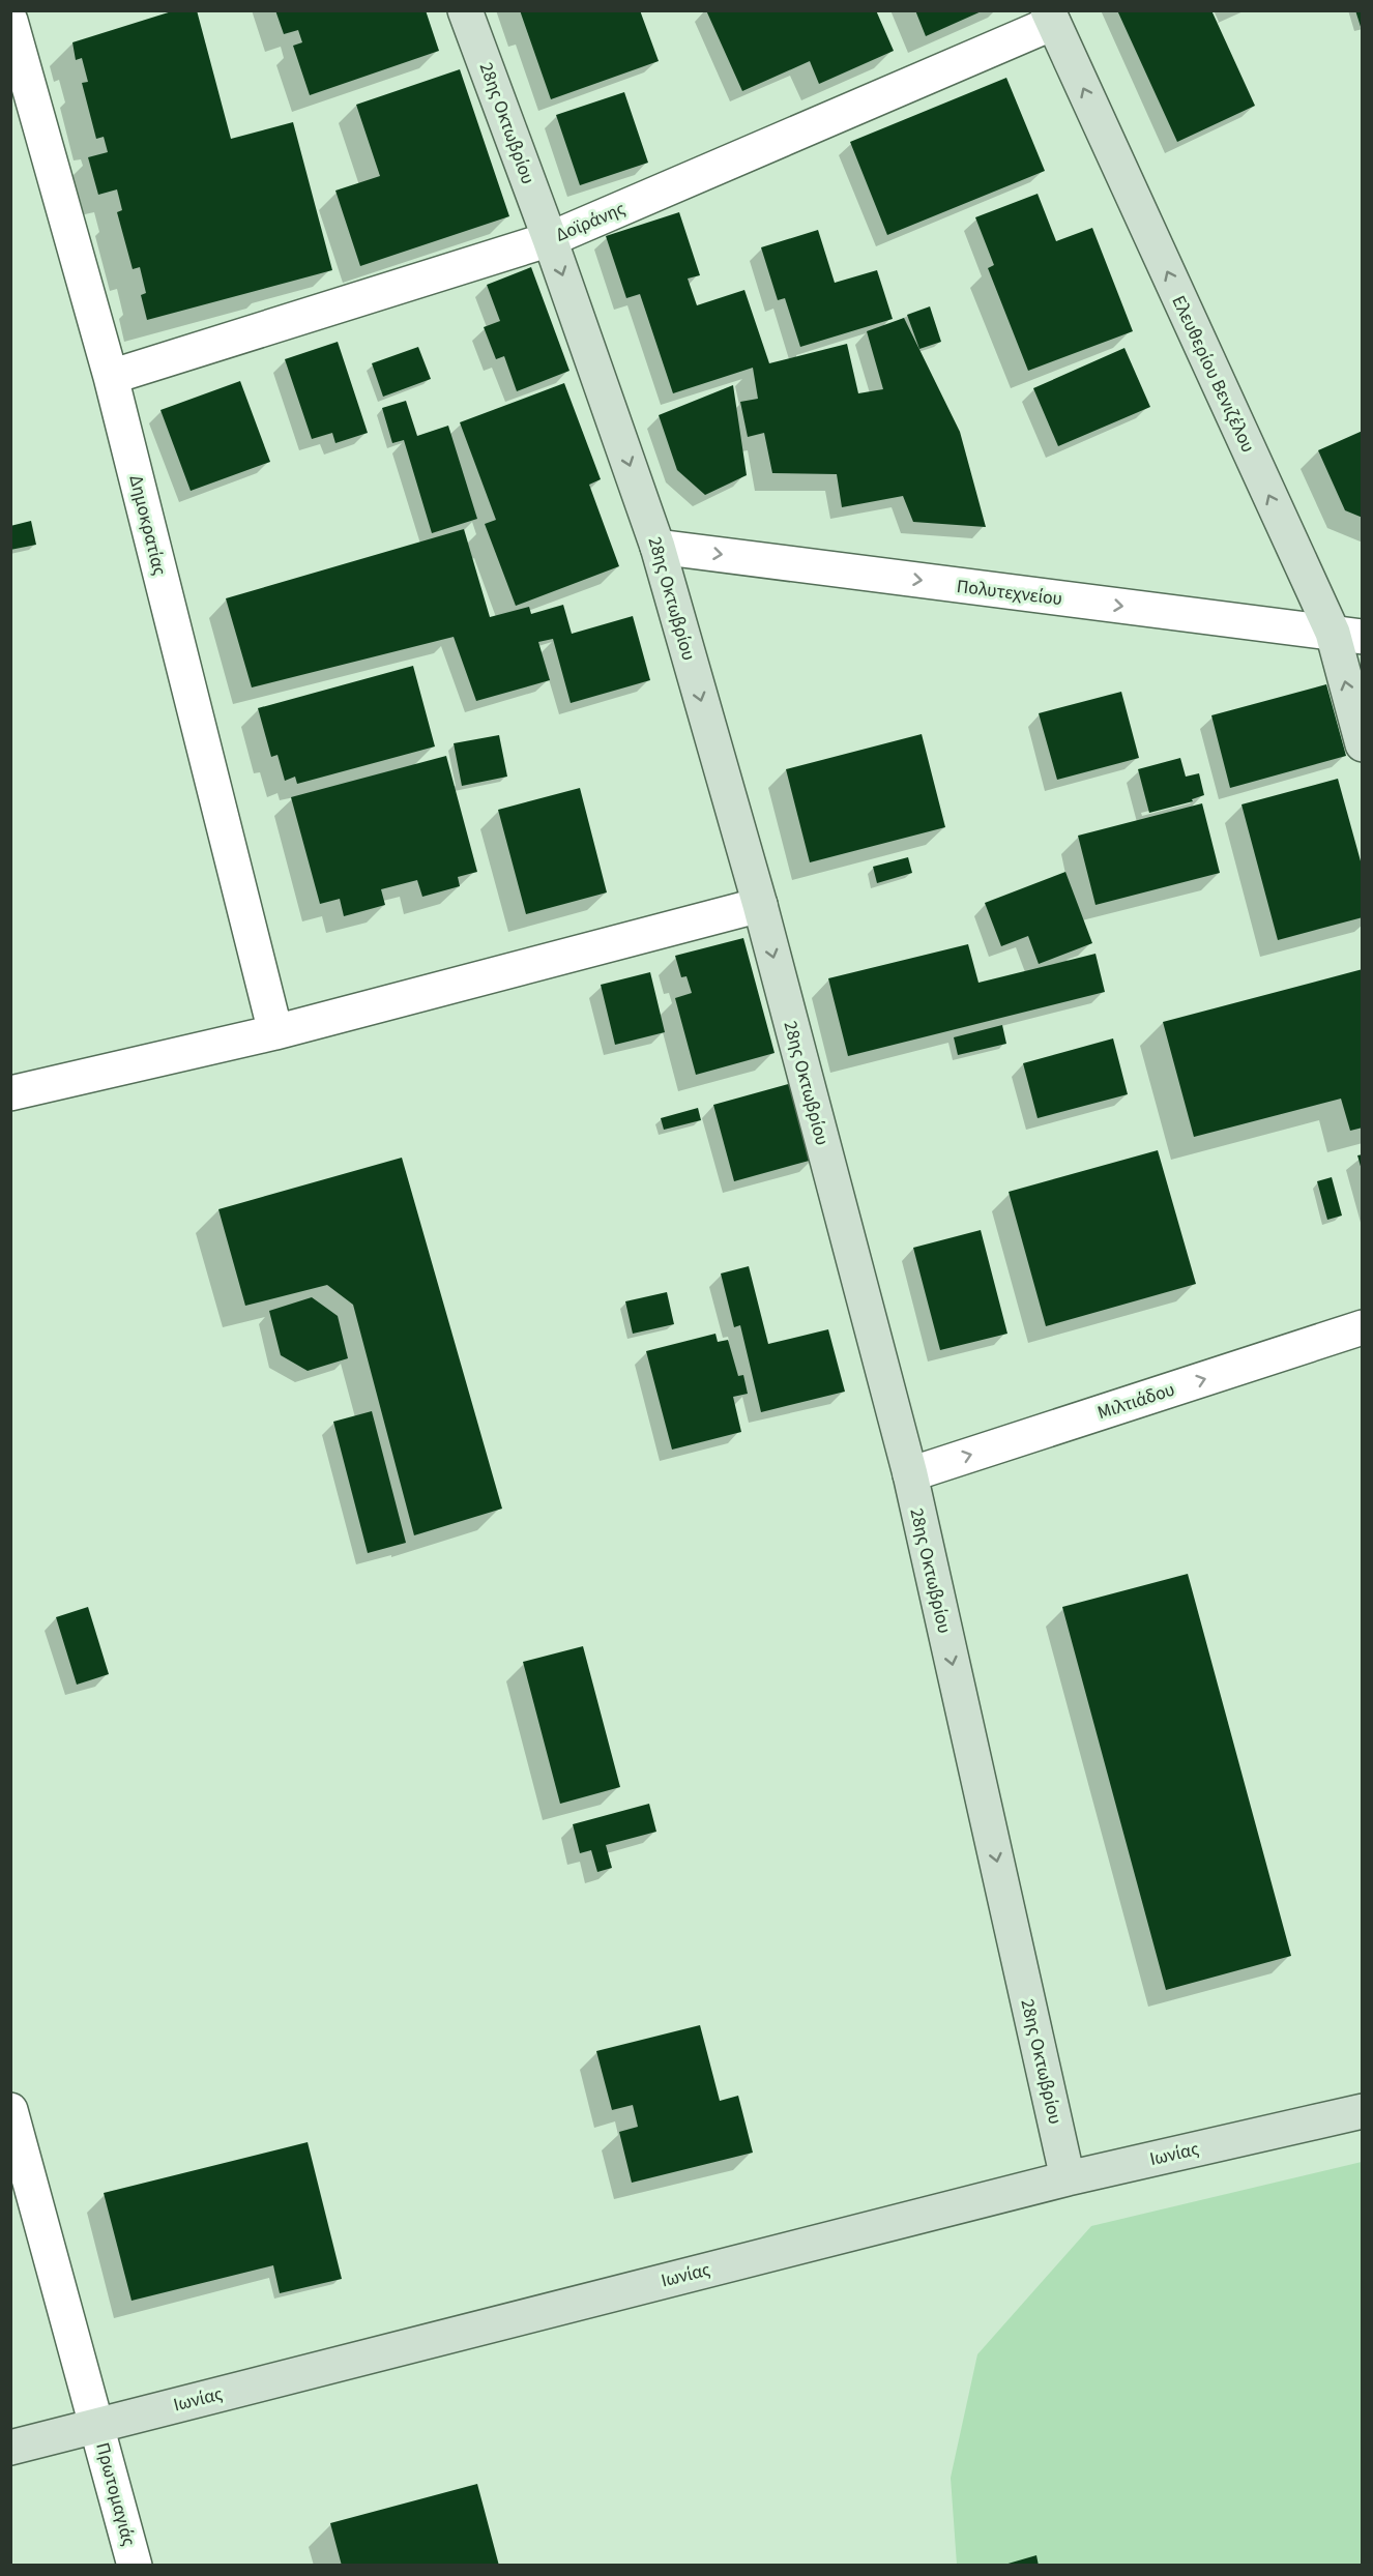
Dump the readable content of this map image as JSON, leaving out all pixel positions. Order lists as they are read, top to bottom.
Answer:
{
  "streets": {
    "main road": ["28ης Οκτωβρίου", "Ελευθερίου Βενιζέλου", "Ιωνίας"],
    "street": [
      "Δοϊράνης",
      "Δημοκρατίας",
      "Πολυτεχνείου",
      "Μιλτιάδου",
      "Πρωτομαγιάς"
    ]
  },
  "crossings": [
    ["28ης Οκτωβρίου", "Δοϊράνης"],
    ["28ης Οκτωβρίου", "Πολυτεχνείου"],
    ["28ης Οκτωβρίου", "Μιλτιάδου"],
    ["28ης Οκτωβρίου", "Ιωνίας"],
    ["Δοϊράνης", "Ελευθερίου Βενιζέλου"],
    ["Δοϊράνης", "Δημοκρατίας"],
    ["Ελευθερίου Βενιζέλου", "Πολυτεχνείου"],
    ["Ιωνίας", "Πρωτομαγιάς"]
  ],
  "one_way": [
    "28ης Οκτωβρίου",
    "Ελευθερίου Βενιζέλου",
    "Πολυτεχνείου",
    "Μιλτιάδου"
  ]
}
